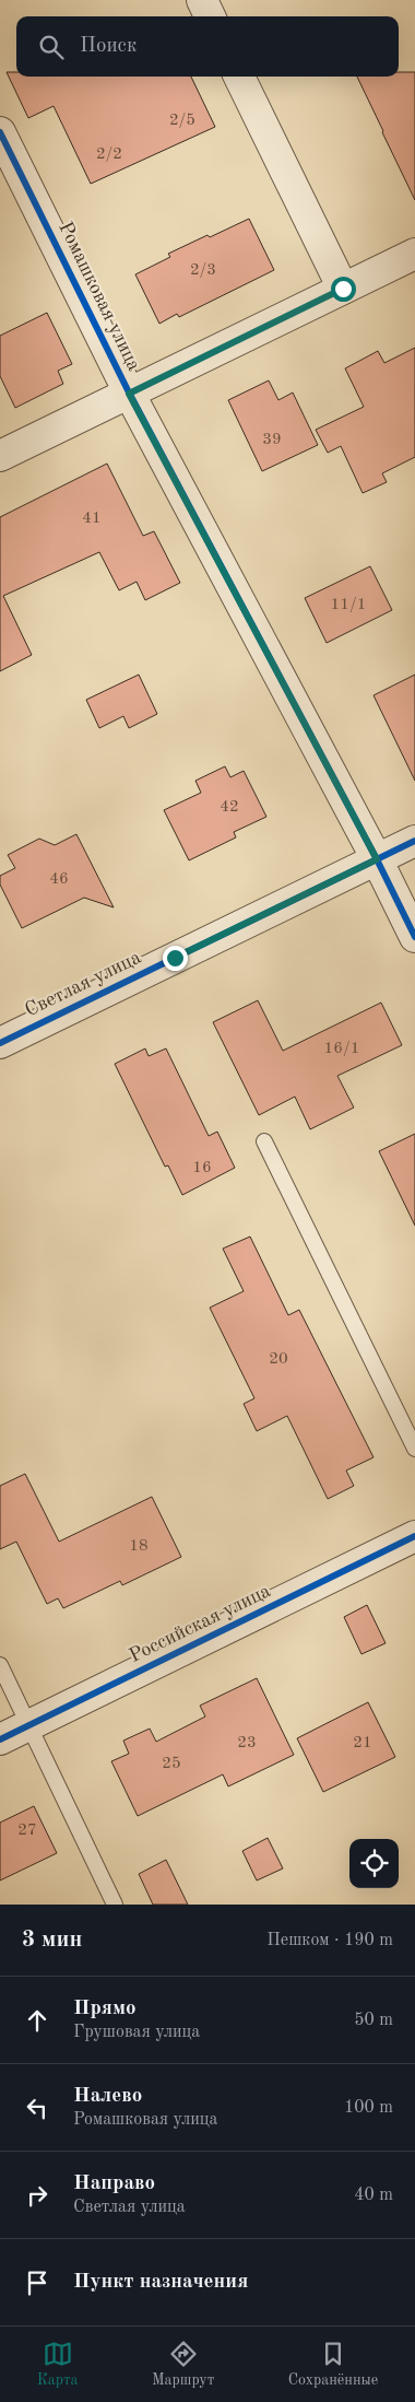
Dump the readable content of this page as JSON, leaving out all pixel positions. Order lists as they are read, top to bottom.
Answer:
{
  "streets": {
    "street": ["Ромашковая улица", "Светлая улица", "Российская улица"]
  },
  "crossings": [
    ["Ромашковая улица", "Светлая улица"]
  ],
  "house_numbers": [
    "2/5",
    "2/2",
    "2/3",
    "39",
    "41",
    "11/1",
    "42",
    "46",
    "16/1",
    "16",
    "20",
    "18",
    "23",
    "21",
    "25",
    "27"
  ],
  "page": {
    "search": "Поиск",
    "heading": ["3 мин", "Пешком · 190 m"],
    "list": [
      ["Прямо", "Грушовая улица", "50 m"],
      ["Налево", "Ромашковая улица", "100 m"],
      ["Направо", "Светлая улица", "40 m"],
      "Пункт назначения"
    ],
    "nav": ["Карта", "Маршрут", "Сохранённые"]
  }
}
